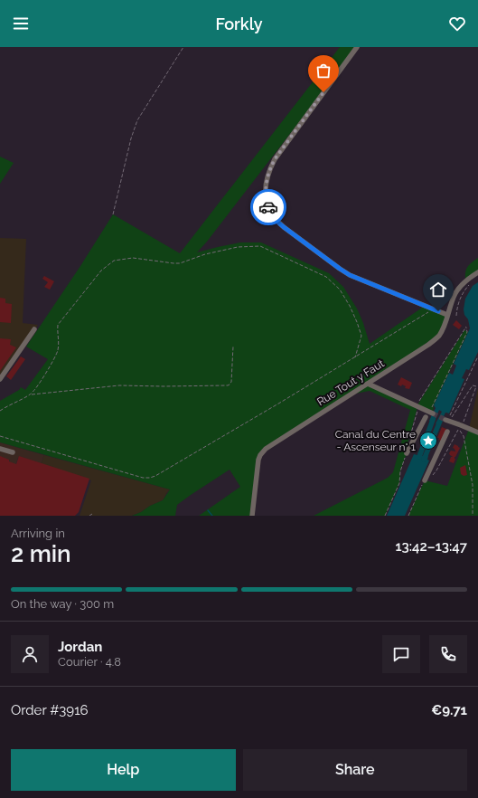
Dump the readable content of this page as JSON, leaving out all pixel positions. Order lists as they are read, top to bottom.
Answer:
{
  "streets": {
    "street": ["Rue Tout y Faut"]
  },
  "places": {
    "place": ["Canal du Centre - Ascenseur n° 1"]
  },
  "page": {
    "header": "Forkly",
    "heading": ["2 min", "Arriving in", "13:42–13:47"],
    "panel": [
      "Jordan",
      "Courier · 4.8",
      "Order #3916",
      "€9.71"
    ],
    "bar": "On the way · 300 m",
    "buttons": ["Help", "Share"]
  }
}
